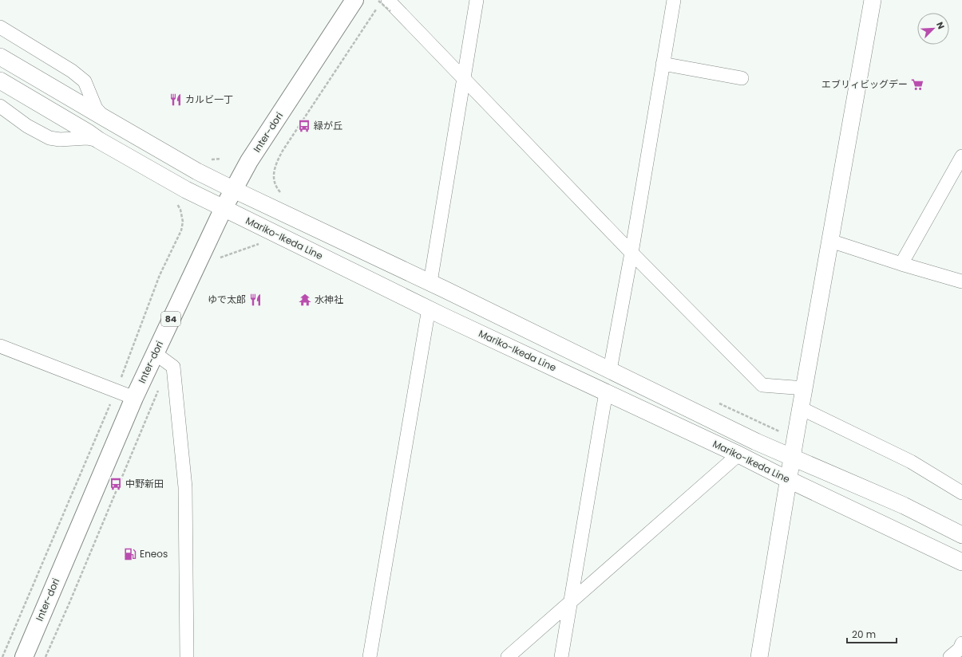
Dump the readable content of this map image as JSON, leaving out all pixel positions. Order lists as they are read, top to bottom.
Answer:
{
  "streets": {
    "main road": ["Inter-dori", "84"],
    "street": ["Mariko-Ikeda Line"]
  },
  "crossings": [
    ["Inter-dori", "Mariko-Ikeda Line"]
  ],
  "places": {
    "supermarket": ["エブリィビッグデー"],
    "restaurant": ["カルビ一丁", "ゆで太郎"],
    "bus stop": ["緑が丘", "中野新田"],
    "temple": ["水神社"],
    "fuel station": ["Eneos"]
  },
  "scale_bar": "20 m",
  "north": "top right"
}
